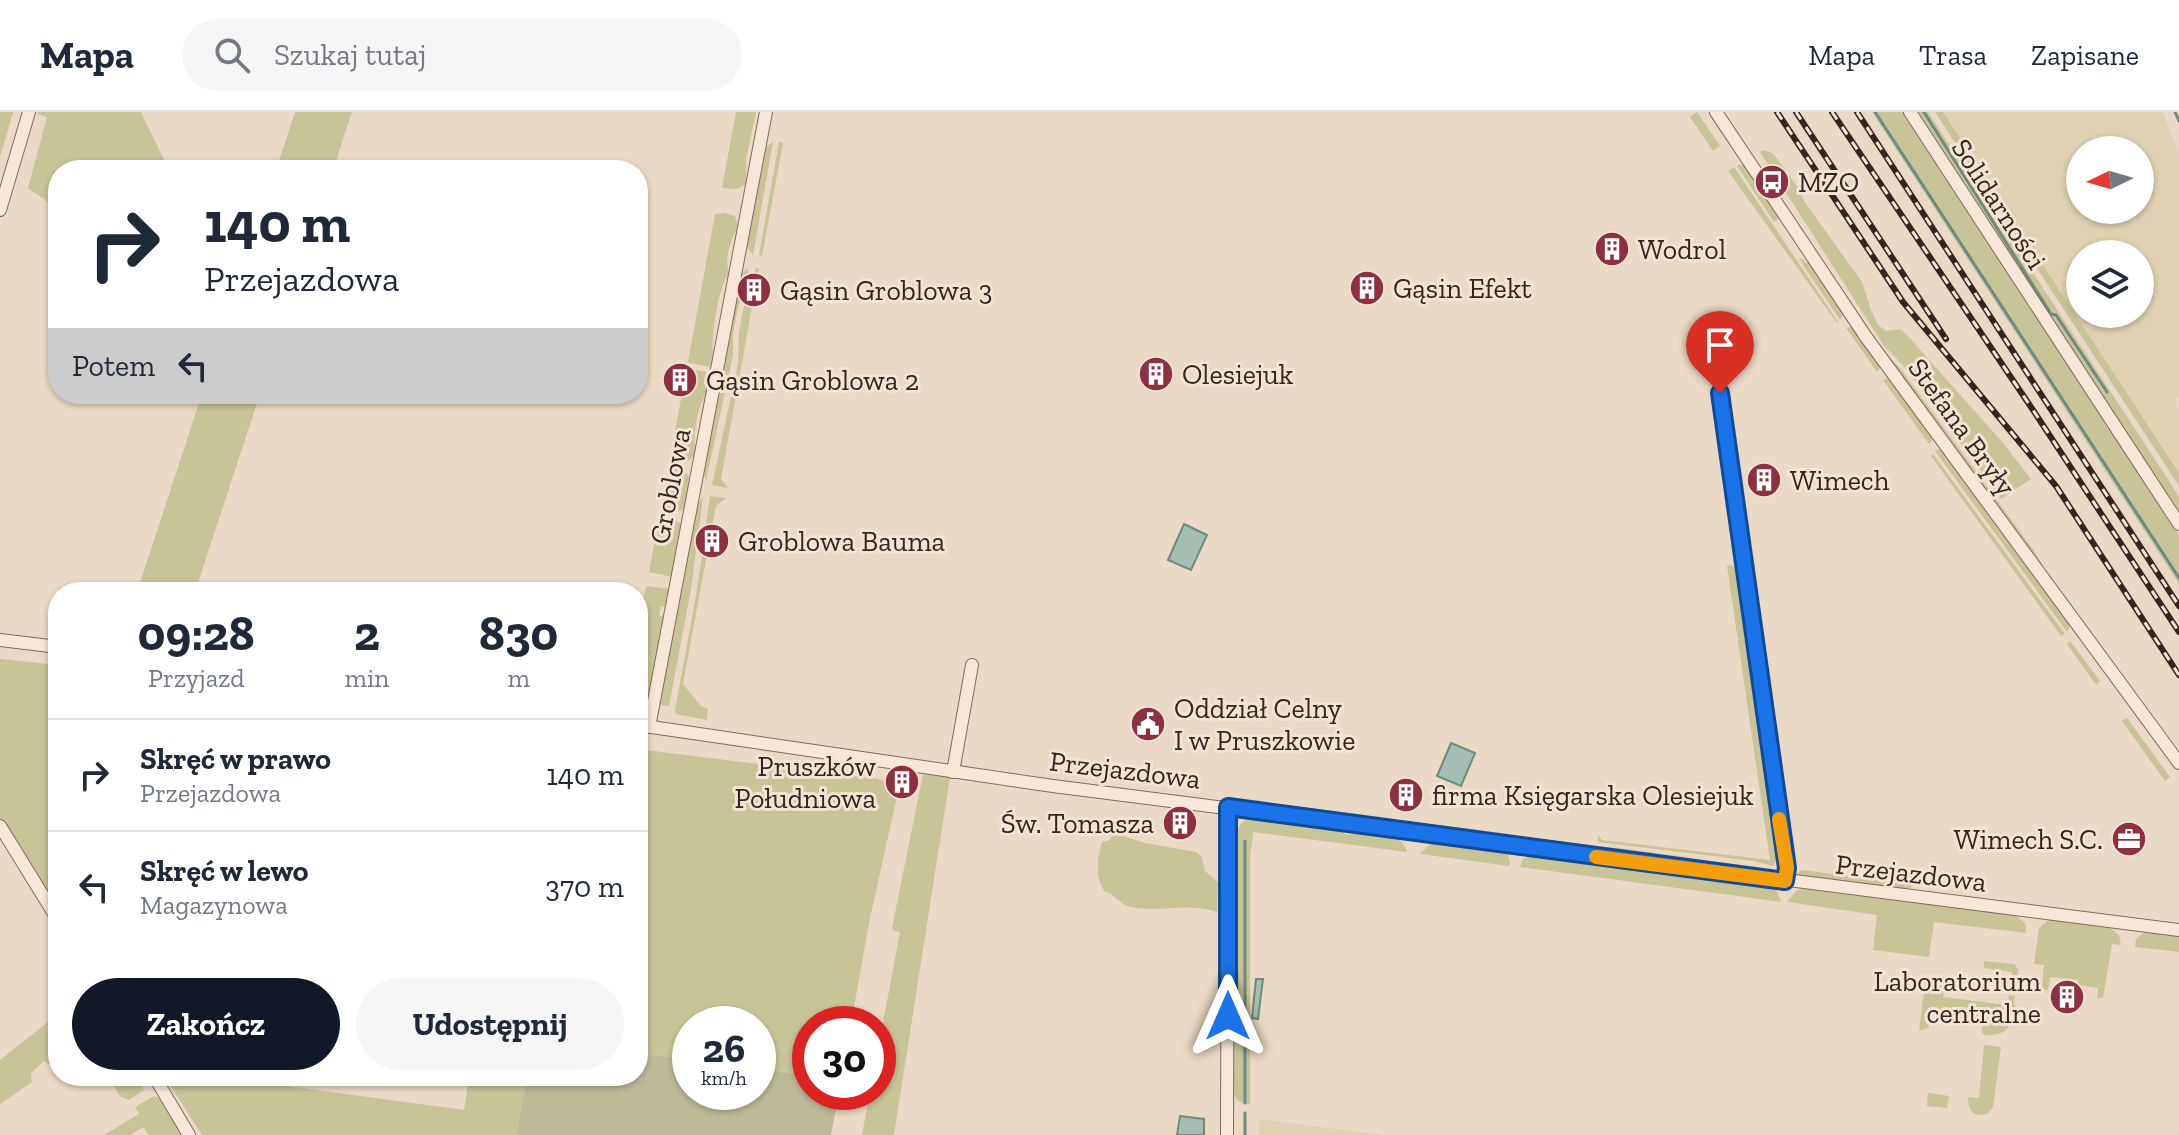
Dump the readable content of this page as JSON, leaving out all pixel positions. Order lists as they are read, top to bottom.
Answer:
{
  "streets": {
    "street": [
      "Solidarności",
      "Stefana Bryły",
      "Groblowa",
      "Przejazdowa"
    ]
  },
  "places": {
    "bus stop": ["MZO"],
    "building": [
      "Wodrol",
      "Gąsin Efekt",
      "Gąsin Groblowa 3",
      "Olesiejuk",
      "Gąsin Groblowa 2",
      "Wimech",
      "Groblowa Bauma",
      "Pruszków Południowa",
      "firma Księgarska Olesiejuk",
      "Św. Tomasza",
      "Laboratorium centralne"
    ],
    "public building": ["Oddział Celny I w Pruszkowie"],
    "office": ["Wimech S.C."]
  },
  "north": "left",
  "page": {
    "header": "Mapa",
    "search": "Szukaj tutaj",
    "nav": ["Mapa", "Trasa", "Zapisane"],
    "turn": ["140 m", "Przejazdowa"],
    "then": "Potem",
    "eta": [
      "09:28",
      "Przyjazd",
      "2",
      "min",
      "830",
      "m"
    ],
    "list": [
      {
        "name": "Skręć w prawo",
        "note": "Przejazdowa",
        "value": "140 m"
      },
      {
        "name": "Skręć w lewo",
        "note": "Magazynowa",
        "value": "370 m"
      }
    ],
    "buttons": ["Zakończ", "Udostępnij"],
    "speed": "26 km/h",
    "limit": "30"
  }
}
